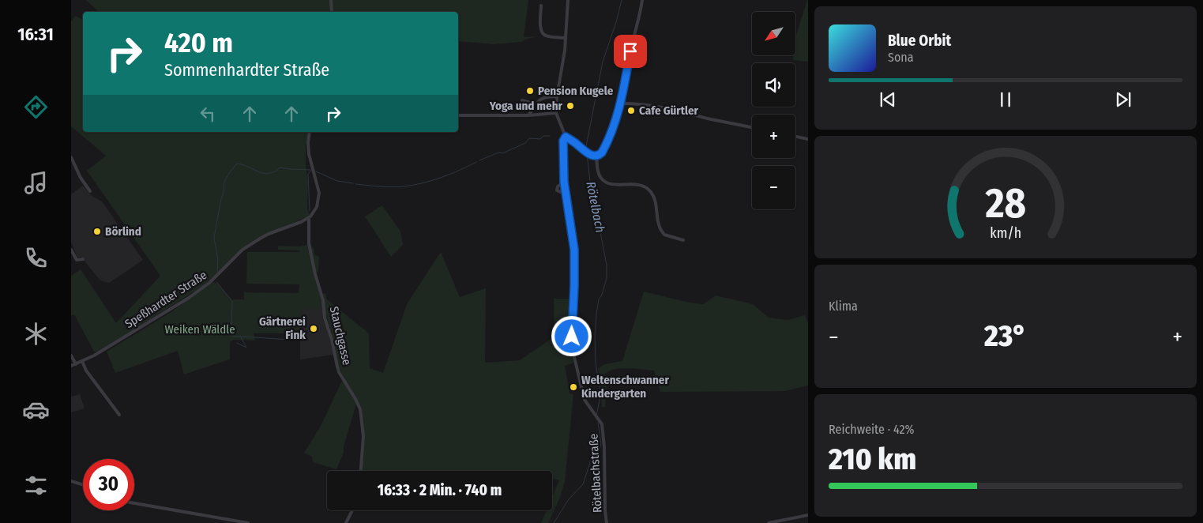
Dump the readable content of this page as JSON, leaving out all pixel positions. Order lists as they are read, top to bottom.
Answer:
{
  "streets": {
    "street": ["Speßhardter Straße", "Stauchgasse", "Rötelbachstraße"]
  },
  "crossings": [
    ["Speßhardter Straße", "Stauchgasse"]
  ],
  "water": ["Rötelbach"],
  "parks": ["Weiken Wäldle"],
  "places": [
    "Pension Kugele",
    "Yoga und mehr",
    "Cafe Gürtler",
    "Börlind",
    "Gärtnerei Fink",
    "Weltenschwanner Kindergarten"
  ],
  "north": "bottom left",
  "page": {
    "tabs": "16:31",
    "map_buttons": ["+", "−"],
    "turn": ["420 m", "Sommenhardter Straße"],
    "song": ["Blue Orbit", "Sona"],
    "tile": [
      "Klima",
      ["Reichweite · 42%", "210 km"]
    ],
    "heat": ["−", "23°", "+"],
    "limit": "30",
    "trip": "16:33 · 2 Min. · 740 m",
    "gauge": ["28", "km/h"]
  }
}
